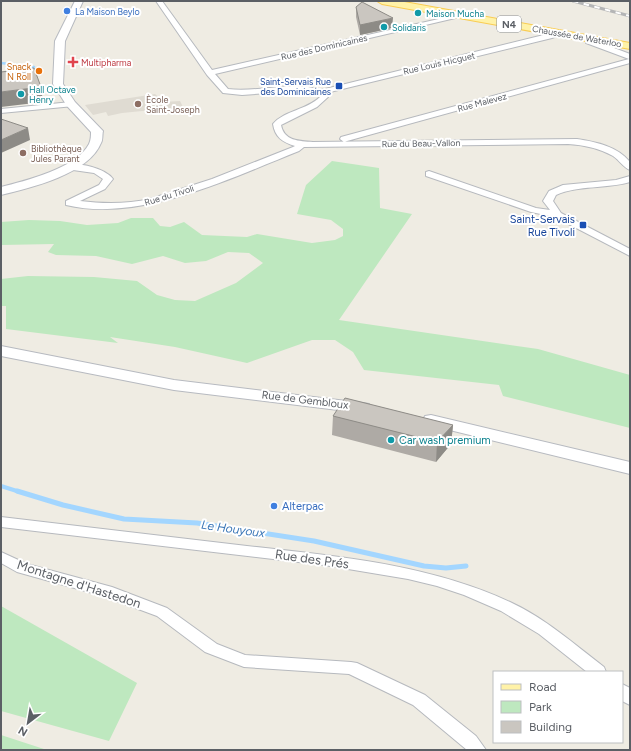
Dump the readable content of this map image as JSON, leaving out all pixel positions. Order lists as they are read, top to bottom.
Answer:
{
  "streets": {
    "main road": ["N4", "Chaussée de Waterloo", "Rue de Gembloux"],
    "street": [
      "Rue des Dominicaines",
      "Rue Louis Hicguet",
      "Rue Malevez",
      "Rue du Beau-Vallon",
      "Rue du Tivoli",
      "Rue des Prés",
      "Montagne d'Hastedon"
    ]
  },
  "crossings": [
    ["Chaussée de Waterloo", "Rue des Dominicaines"],
    ["Chaussée de Waterloo", "Rue Louis Hicguet"],
    ["Rue Louis Hicguet", "Rue du Beau-Vallon"],
    ["Rue Malevez", "Rue du Beau-Vallon"],
    ["Rue du Beau-Vallon", "Rue du Tivoli"]
  ],
  "water": ["Le Houyoux"],
  "places": {
    "other": [
      "La Maison Beylo",
      "Maison Mucha",
      "Solidaris",
      "Snack N Roll",
      "Hall Octave Henry",
      "Ècole Saint-Joseph",
      "Bibliothèque Jules Parant",
      "Car wash premium",
      "Alterpac"
    ],
    "health": ["Multipharma"],
    "transit": ["Saint-Servais Rue des Dominicaines", "Saint-Servais Rue Tivoli"]
  },
  "legend": ["Road", "Park", "Building"],
  "north": "bottom left"
}
